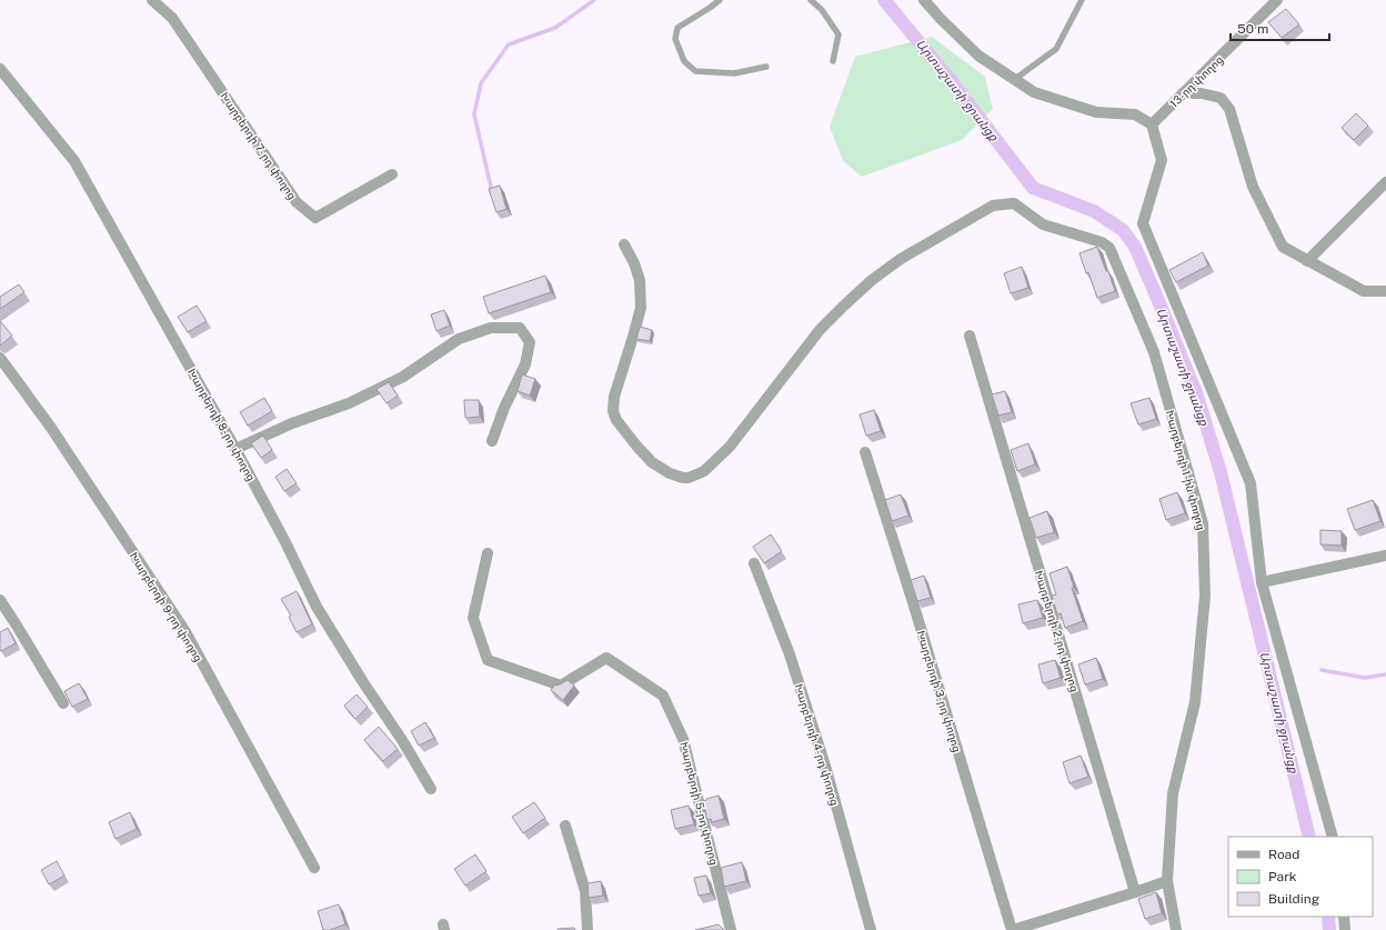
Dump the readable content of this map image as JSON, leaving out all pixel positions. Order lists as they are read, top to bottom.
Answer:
{
  "streets": {
    "street": [
      "13-րդ փողոց",
      "Խարբերդի 7-րդ փողոց",
      "Խարբերդի 8-րդ փողոց",
      "Խարբերդի 1-ին փողոց",
      "Խարբերդի 9-րդ փողոց",
      "Խարբերդի 2-րդ փողոց",
      "Խարբերդի 3-րդ փողոց",
      "Խարբերդի 4-րդ փողոց",
      "Խարբերդի 5-րդ փողոց"
    ]
  },
  "water": ["Արտաշատի ջրանցք"],
  "legend": ["Road", "Park", "Building"],
  "scale_bar": "50 m"
}
